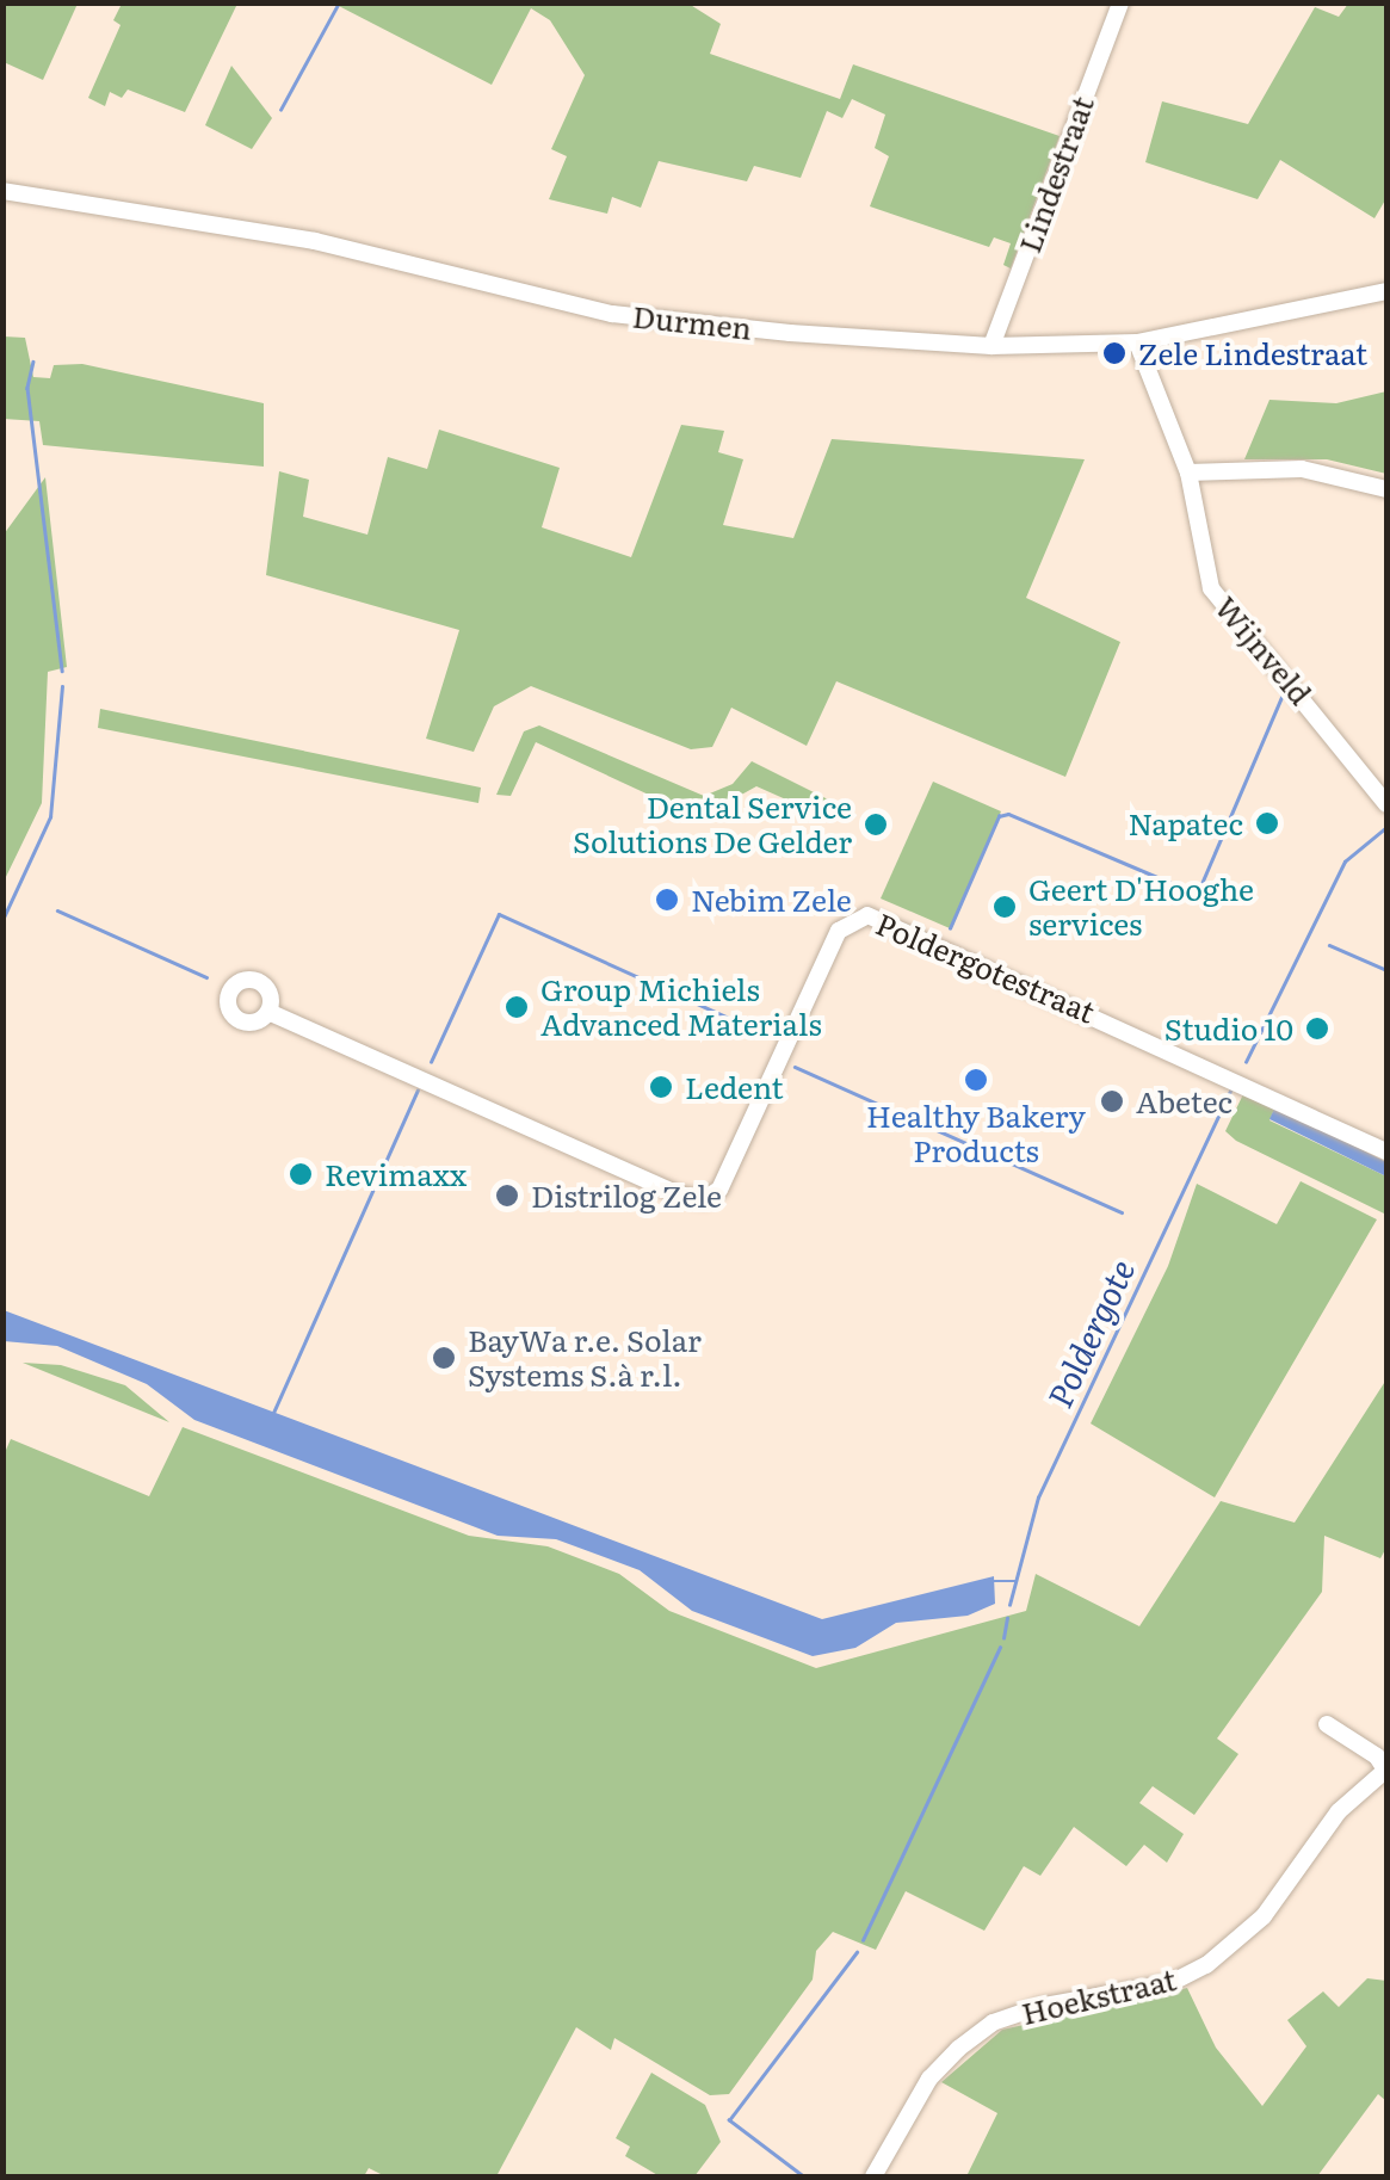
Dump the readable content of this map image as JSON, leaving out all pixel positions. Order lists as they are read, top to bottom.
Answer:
{
  "streets": {
    "street": [
      "Lindestraat",
      "Durmen",
      "Wijnveld",
      "Poldergotestraat",
      "Hoekstraat"
    ]
  },
  "crossings": [
    ["Lindestraat", "Durmen"],
    ["Durmen", "Wijnveld"]
  ],
  "water": ["Poldergote"],
  "places": [
    "Zele Lindestraat",
    "Napatec",
    "Dental Service Solutions De Gelder",
    "Nebim Zele",
    "Geert D'Hooghe services",
    "Group Michiels Advanced Materials",
    "Studio 10",
    "Healthy Bakery Products",
    "Ledent",
    "Abetec",
    "Revimaxx",
    "Distrilog Zele",
    "BayWa r.e. Solar Systems S.à r.l."
  ]
}
